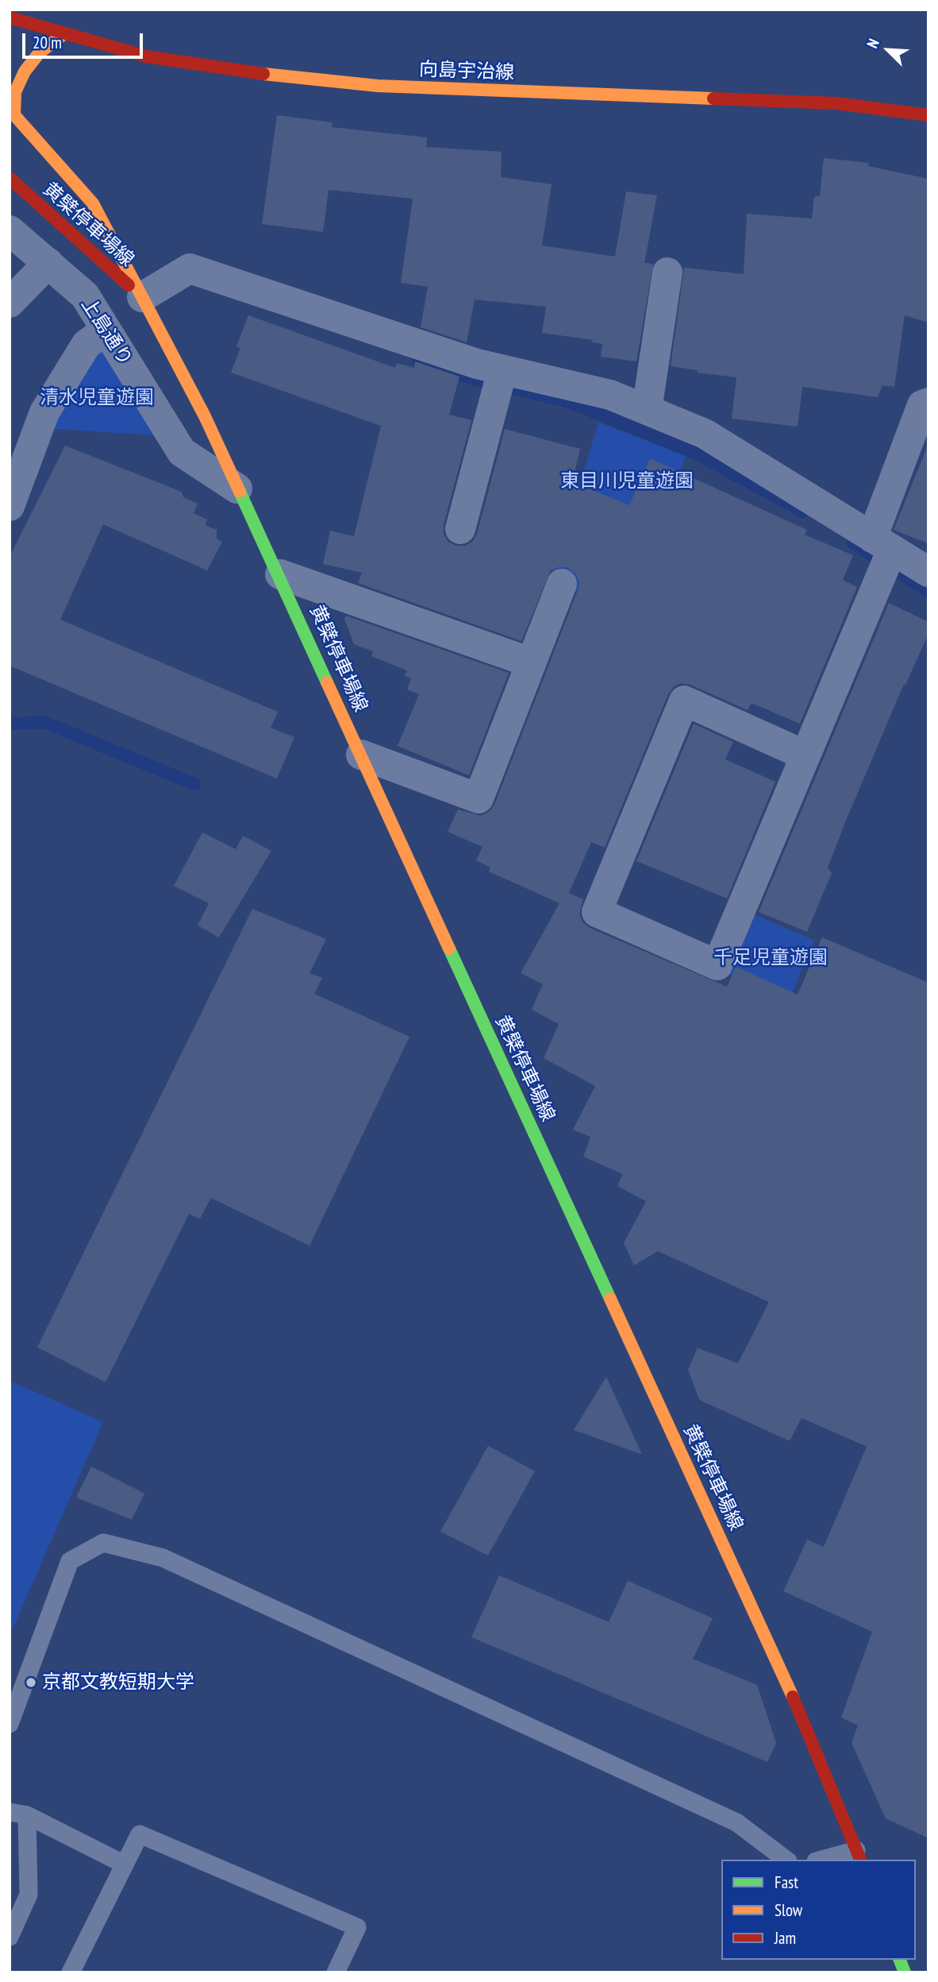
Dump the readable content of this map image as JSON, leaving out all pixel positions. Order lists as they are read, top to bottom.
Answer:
{
  "streets": {
    "main road": ["向島宇治線", "黄檗停車場線"],
    "street": ["上島通り"]
  },
  "crossings": [
    ["黄檗停車場線", "上島通り"]
  ],
  "parks": ["清水児童遊園", "東目川児童遊園", "千足児童遊園"],
  "places": ["京都文教短期大学"],
  "legend": ["Fast", "Slow", "Jam"],
  "scale_bar": "20 m",
  "north": "top left"
}
